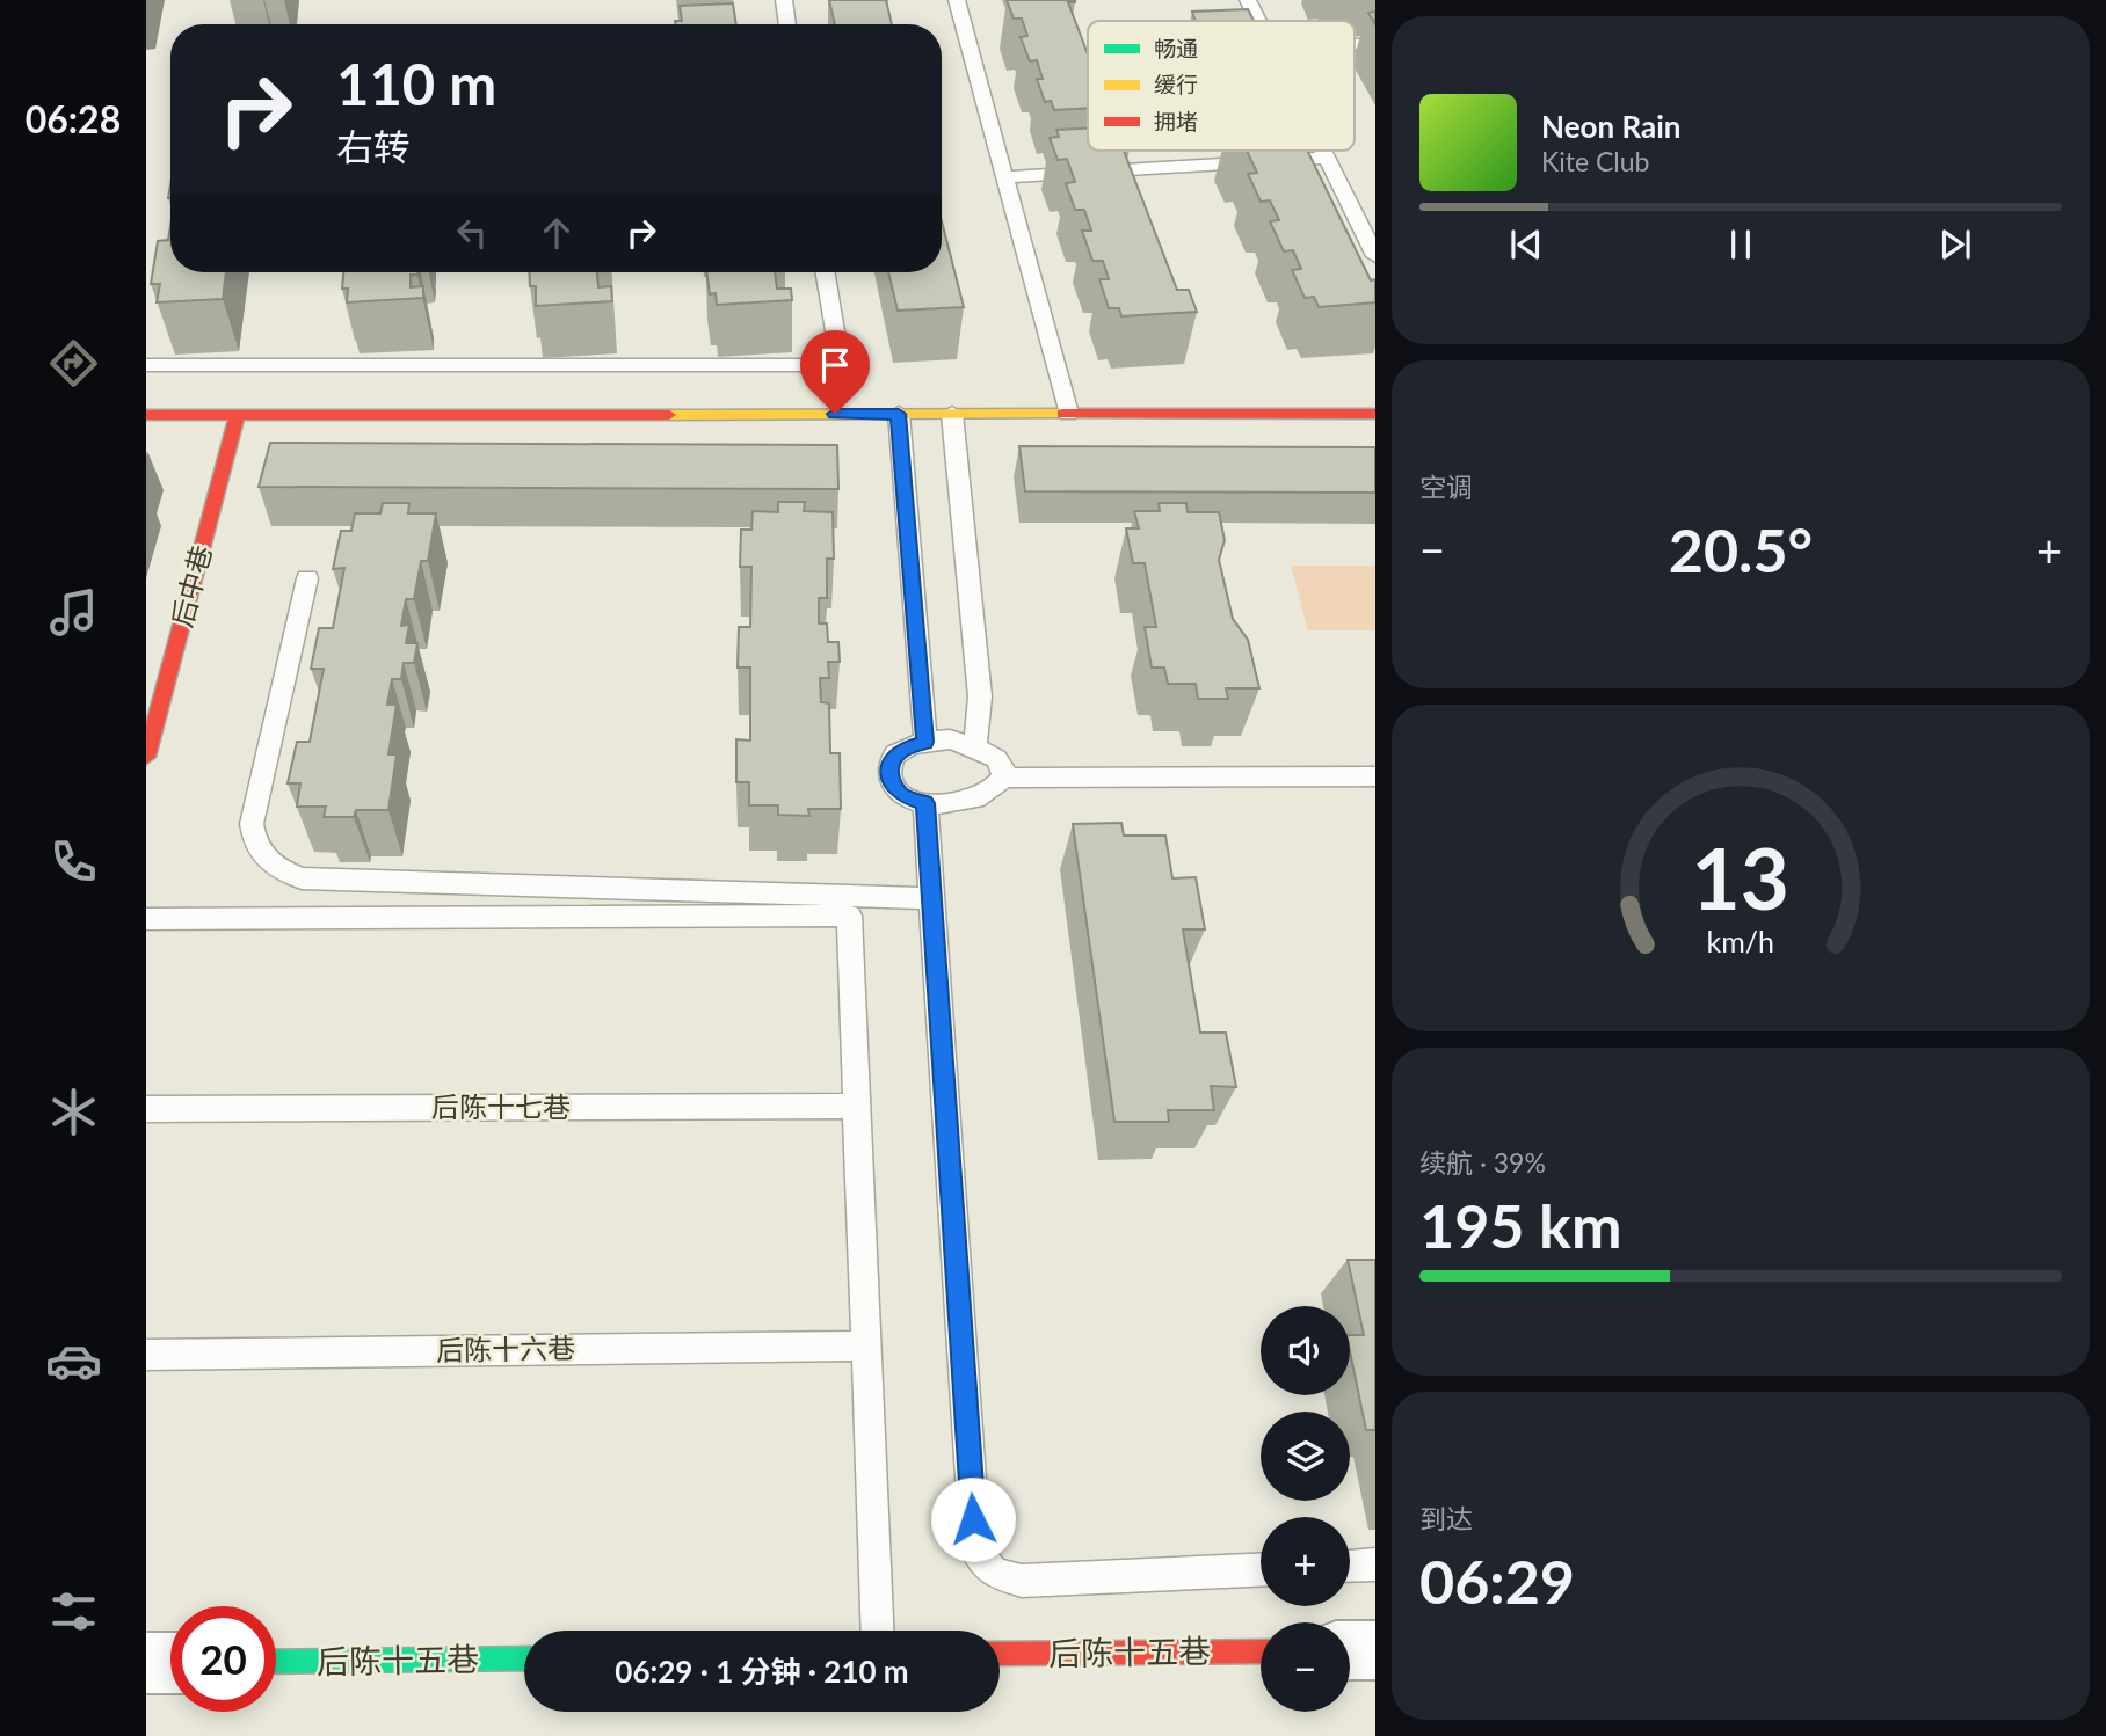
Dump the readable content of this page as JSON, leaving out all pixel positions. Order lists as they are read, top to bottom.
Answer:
{
  "streets": {
    "street": ["后中巷", "后陈十五巷"],
    "lane": ["后陈十七巷", "后陈十六巷"]
  },
  "legend": ["畅通", "缓行", "拥堵"],
  "page": {
    "tabs": "06:28",
    "turn": ["110 m", "右转"],
    "song": ["Neon Rain", "Kite Club"],
    "tile": [
      "空调",
      ["续航 · 39%", "195 km"],
      ["到达", "06:29"]
    ],
    "heat": ["−", "20.5°", "+"],
    "map_buttons": ["+", "−"],
    "limit": "20",
    "trip": "06:29 · 1 分钟 · 210 m",
    "gauge": ["13", "km/h"]
  }
}
